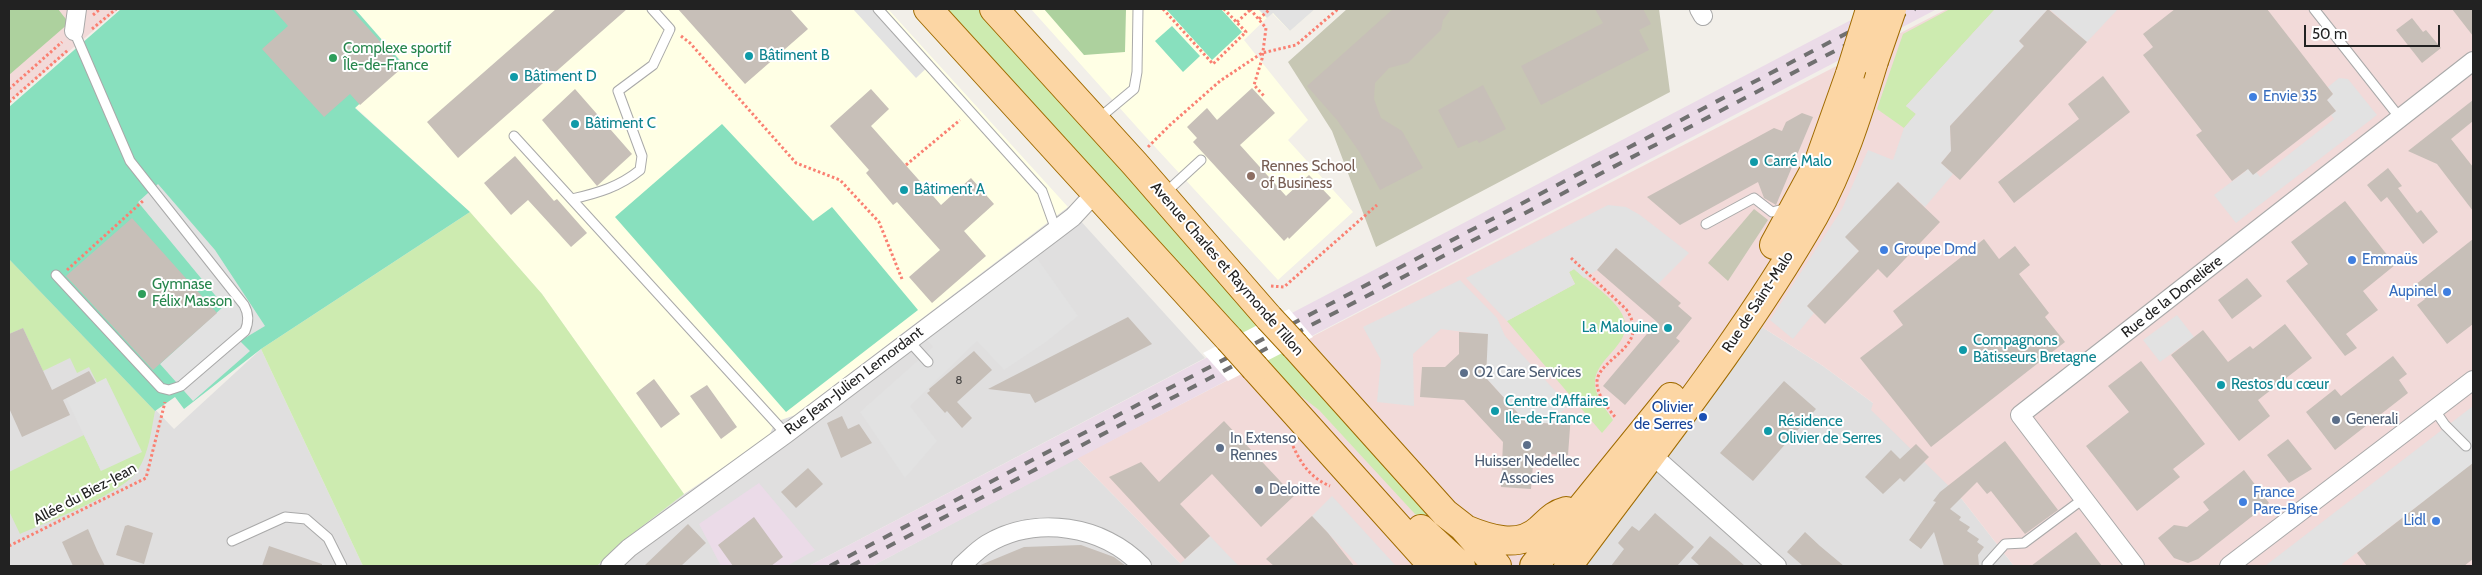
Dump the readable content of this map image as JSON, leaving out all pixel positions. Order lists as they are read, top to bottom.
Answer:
{
  "streets": {
    "main road": ["Avenue Charles et Raymonde Tillon", "Rue de Saint-Malo"],
    "street": ["Rue de la Donelière", "Rue Jean-Julien Lemordant"],
    "path": ["Allée du Biez-Jean"]
  },
  "crossings": [
    ["Avenue Charles et Raymonde Tillon", "Rue de Saint-Malo"]
  ],
  "places": [
    "Bâtiment B",
    "Complexe sportif Île-de-France",
    "Bâtiment D",
    "Envie 35",
    "Bâtiment C",
    "Carré Malo",
    "Rennes School of Business",
    "Bâtiment A",
    "Groupe Dmd",
    "Emmaüs",
    "Aupinel",
    "Gymnase Félix Masson",
    "La Malouine",
    "Compagnons Bâtisseurs Bretagne",
    "O2 Care Services",
    "Restos du cœur",
    "Centre d'Affaires Ile-de-France",
    "Olivier de Serres",
    "Generali",
    "Résidence Olivier de Serres",
    "Huisser Nedellec Associes",
    "In Extenso Rennes",
    "Deloitte",
    "France Pare-Brise",
    "Lidl"
  ],
  "house_numbers": ["8"],
  "scale_bar": "50 m"
}
